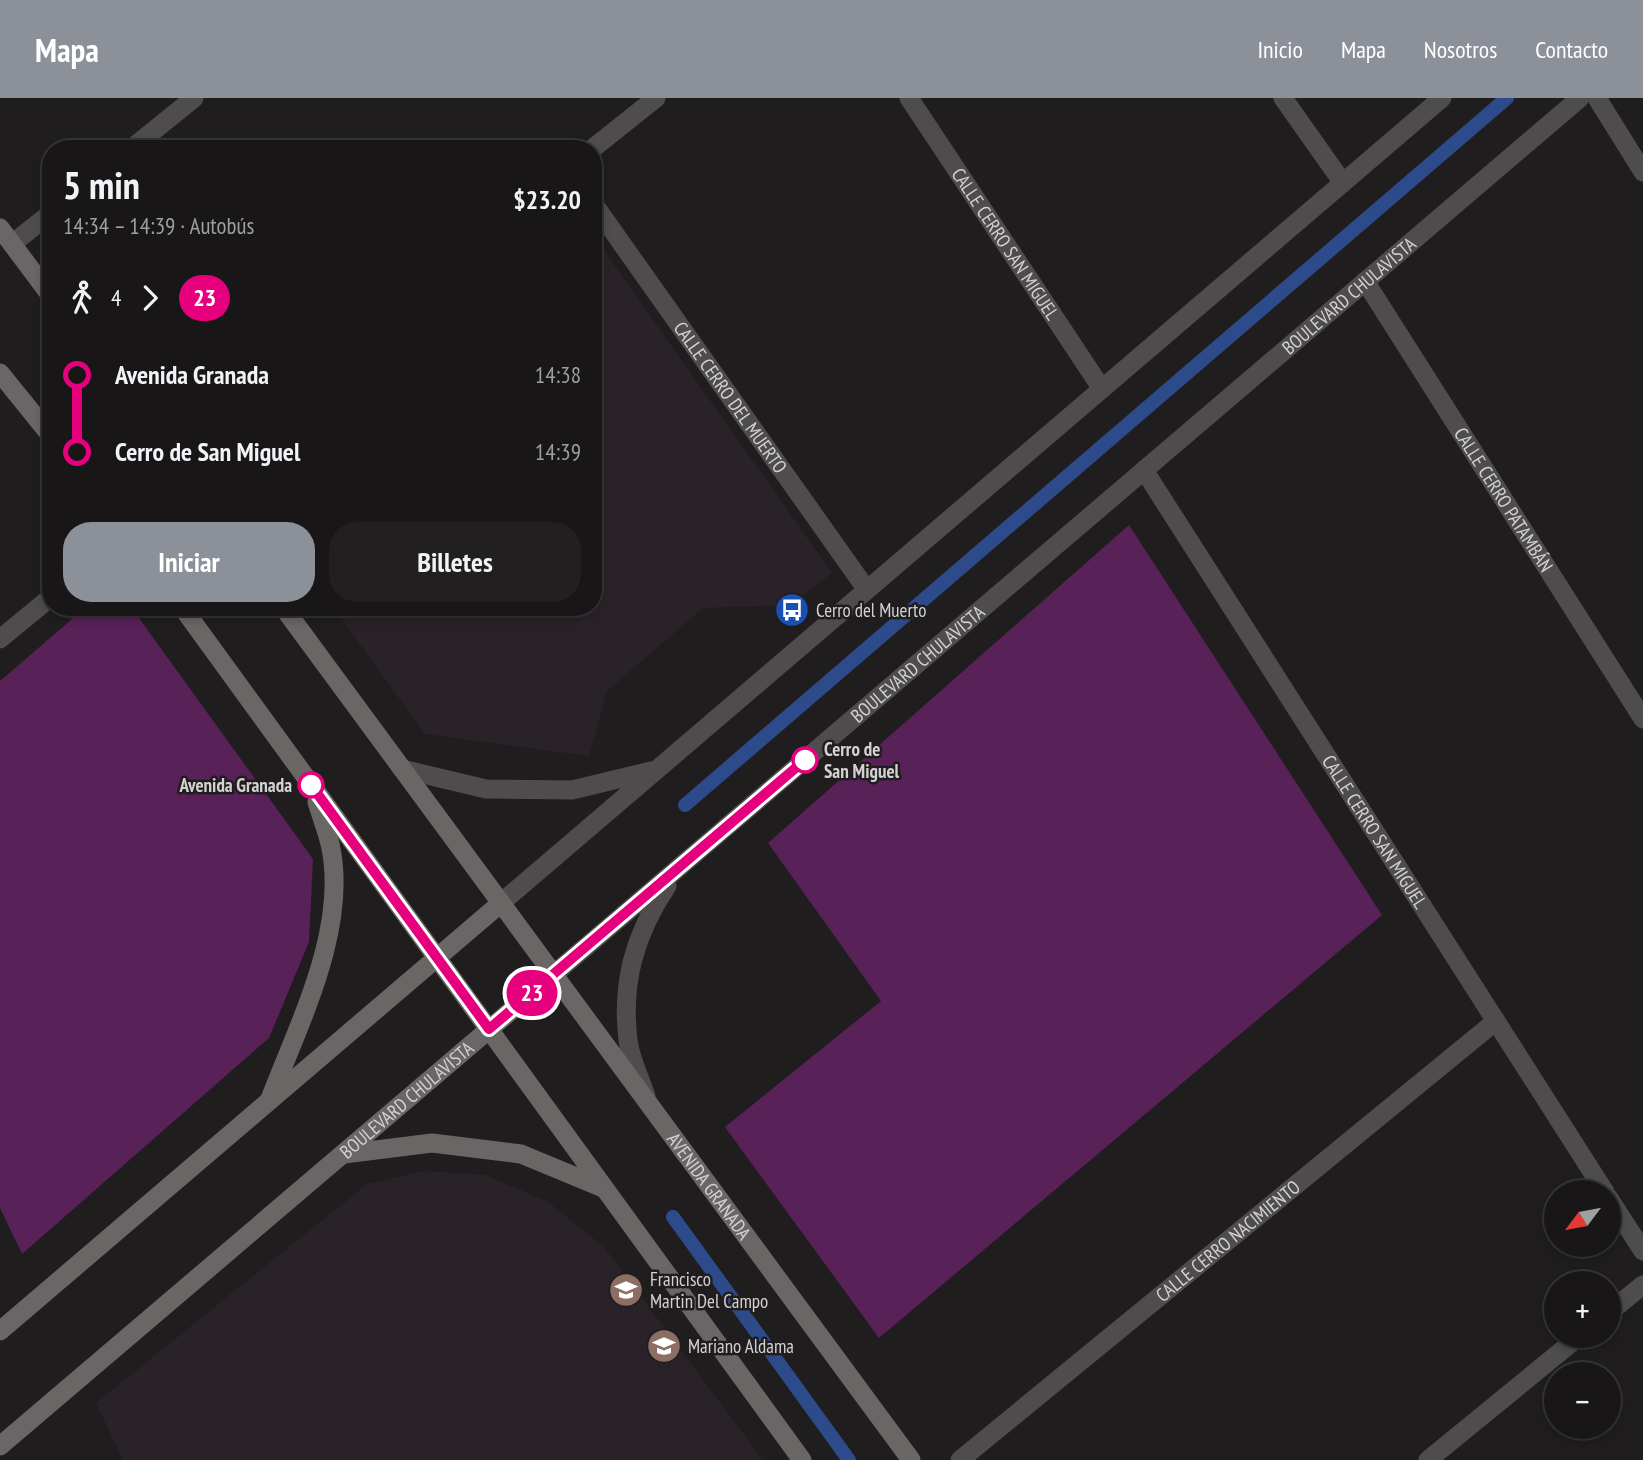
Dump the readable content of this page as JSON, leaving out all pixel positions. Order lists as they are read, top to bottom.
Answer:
{
  "streets": {
    "main road": ["BOULEVARD CHULAVISTA", "AVENIDA GRANADA"],
    "street": [
      "CALLE CERRO SAN MIGUEL",
      "CALLE CERRO DEL MUERTO",
      "CALLE CERRO PATAMBÁN",
      "CALLE CERRO NACIMIENTO"
    ]
  },
  "crossings": [
    ["CALLE CERRO SAN MIGUEL", "BOULEVARD CHULAVISTA"],
    ["CALLE CERRO SAN MIGUEL", "CALLE CERRO NACIMIENTO"],
    ["BOULEVARD CHULAVISTA", "CALLE CERRO PATAMBÁN"],
    ["BOULEVARD CHULAVISTA", "AVENIDA GRANADA"]
  ],
  "places": {
    "bus stop": ["Cerro del Muerto"],
    "other": ["Cerro de San Miguel", "Avenida Granada"],
    "school or university": ["Francisco Martin Del Campo", "Mariano Aldama"]
  },
  "lines": ["bus line 23"],
  "north": "bottom left",
  "page": {
    "header": "Mapa",
    "nav": [
      "Inicio",
      "Mapa",
      "Nosotros",
      "Contacto"
    ],
    "on_map": "23",
    "heading": ["5 min", "14:34 – 14:39 · Autobús", "$23.20"],
    "legs": ["4", "23"],
    "list": [
      {
        "name": "Avenida Granada",
        "value": "14:38"
      },
      {
        "name": "Cerro de San Miguel",
        "value": "14:39"
      }
    ],
    "buttons": ["Iniciar", "Billetes"],
    "map_buttons": ["+", "−"]
  }
}
